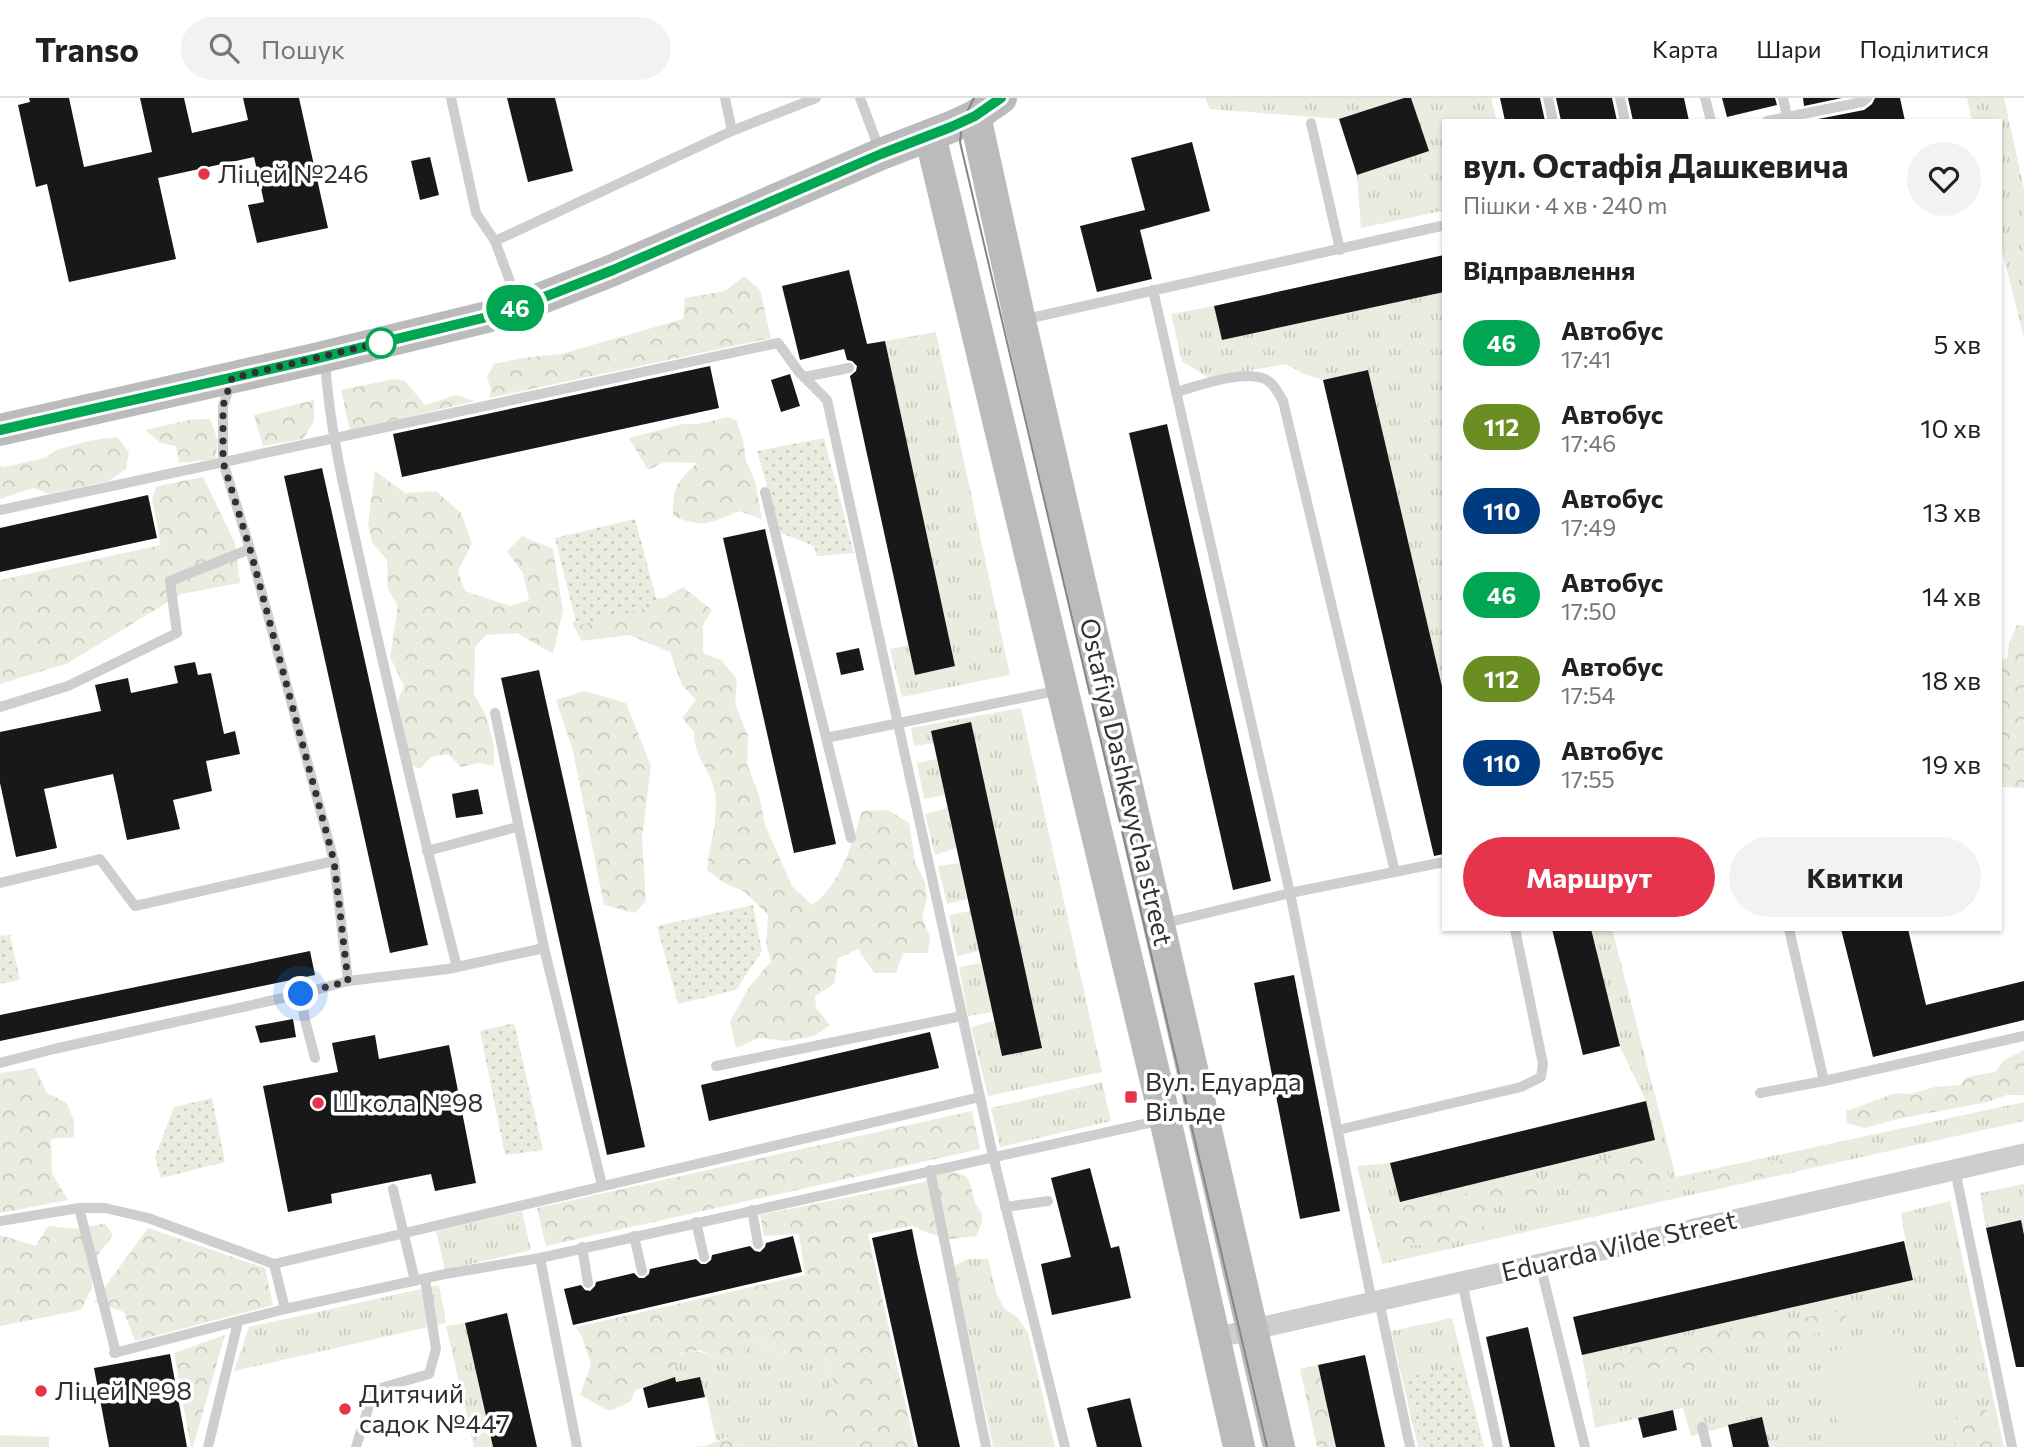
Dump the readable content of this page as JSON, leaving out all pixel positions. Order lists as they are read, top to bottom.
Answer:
{
  "streets": {
    "street": ["Ostafiya Dashkevycha street", "Eduarda Vilde Street"]
  },
  "crossings": [
    ["Ostafiya Dashkevycha street", "Eduarda Vilde Street"]
  ],
  "places": {
    "other": [
      "Ліцей №246",
      "Школа №98",
      "Ліцей №98",
      "Дитячий садок №447"
    ],
    "transit": ["Вул. Едуарда Вільде"]
  },
  "lines": ["bus line 46"],
  "page": {
    "header": "Transo",
    "search": "Пошук",
    "nav": ["Карта", "Шари", "Поділитися"],
    "on_map": "46",
    "heading": [
      ["вул. Остафія Дашкевича", "Пішки · 4 хв · 240 m"],
      "Відправлення"
    ],
    "list": [
      {
        "mark": "46",
        "name": "Автобус",
        "note": "17:41",
        "value": "5 хв"
      },
      {
        "mark": "112",
        "name": "Автобус",
        "note": "17:46",
        "value": "10 хв"
      },
      {
        "mark": "110",
        "name": "Автобус",
        "note": "17:49",
        "value": "13 хв"
      },
      {
        "mark": "46",
        "name": "Автобус",
        "note": "17:50",
        "value": "14 хв"
      },
      {
        "mark": "112",
        "name": "Автобус",
        "note": "17:54",
        "value": "18 хв"
      },
      {
        "mark": "110",
        "name": "Автобус",
        "note": "17:55",
        "value": "19 хв"
      }
    ],
    "buttons": ["Маршрут", "Квитки"]
  }
}
